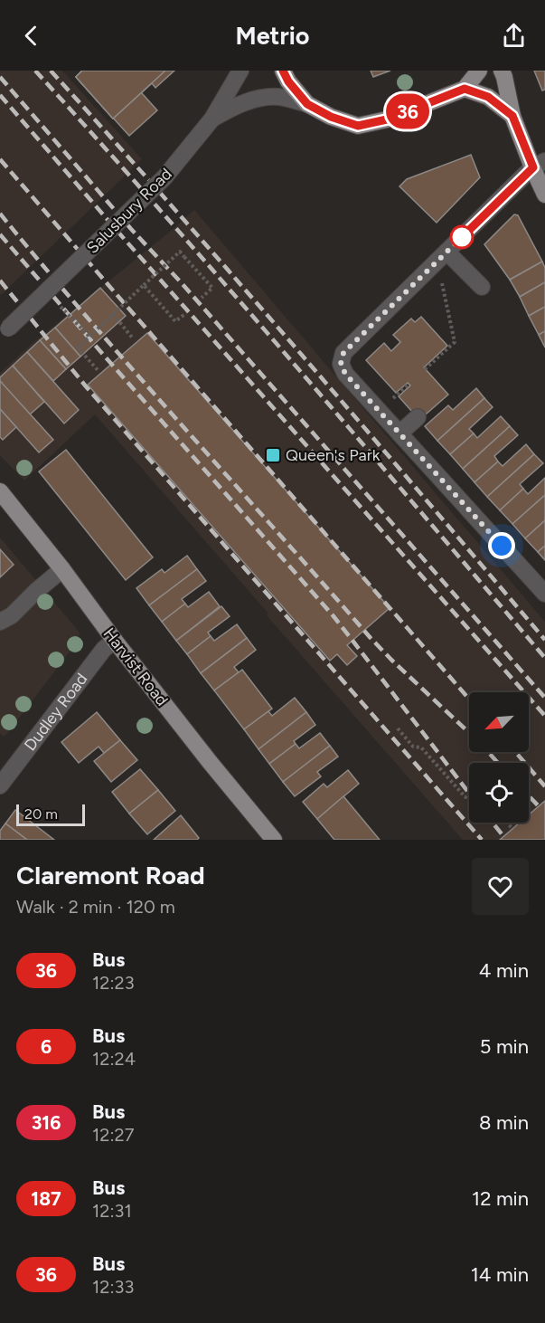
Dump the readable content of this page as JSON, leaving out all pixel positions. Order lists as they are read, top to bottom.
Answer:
{
  "streets": {
    "main road": ["Harvist Road"],
    "street": ["Salusbury Road", "Dudley Road"]
  },
  "crossings": [
    ["Harvist Road", "Dudley Road"]
  ],
  "places": {
    "transit": ["Queen's Park"]
  },
  "lines": ["bus line 36"],
  "scale_bar": "20 m",
  "north": "bottom left",
  "page": {
    "header": "Metrio",
    "on_map": "36",
    "scale": "20 m",
    "heading": ["Claremont Road", "Walk · 2 min · 120 m"],
    "list": [
      {
        "mark": "36",
        "name": "Bus",
        "note": "12:23",
        "value": "4 min"
      },
      {
        "mark": "6",
        "name": "Bus",
        "note": "12:24",
        "value": "5 min"
      },
      {
        "mark": "316",
        "name": "Bus",
        "note": "12:27",
        "value": "8 min"
      },
      {
        "mark": "187",
        "name": "Bus",
        "note": "12:31",
        "value": "12 min"
      },
      {
        "mark": "36",
        "name": "Bus",
        "note": "12:33",
        "value": "14 min"
      }
    ]
  }
}
